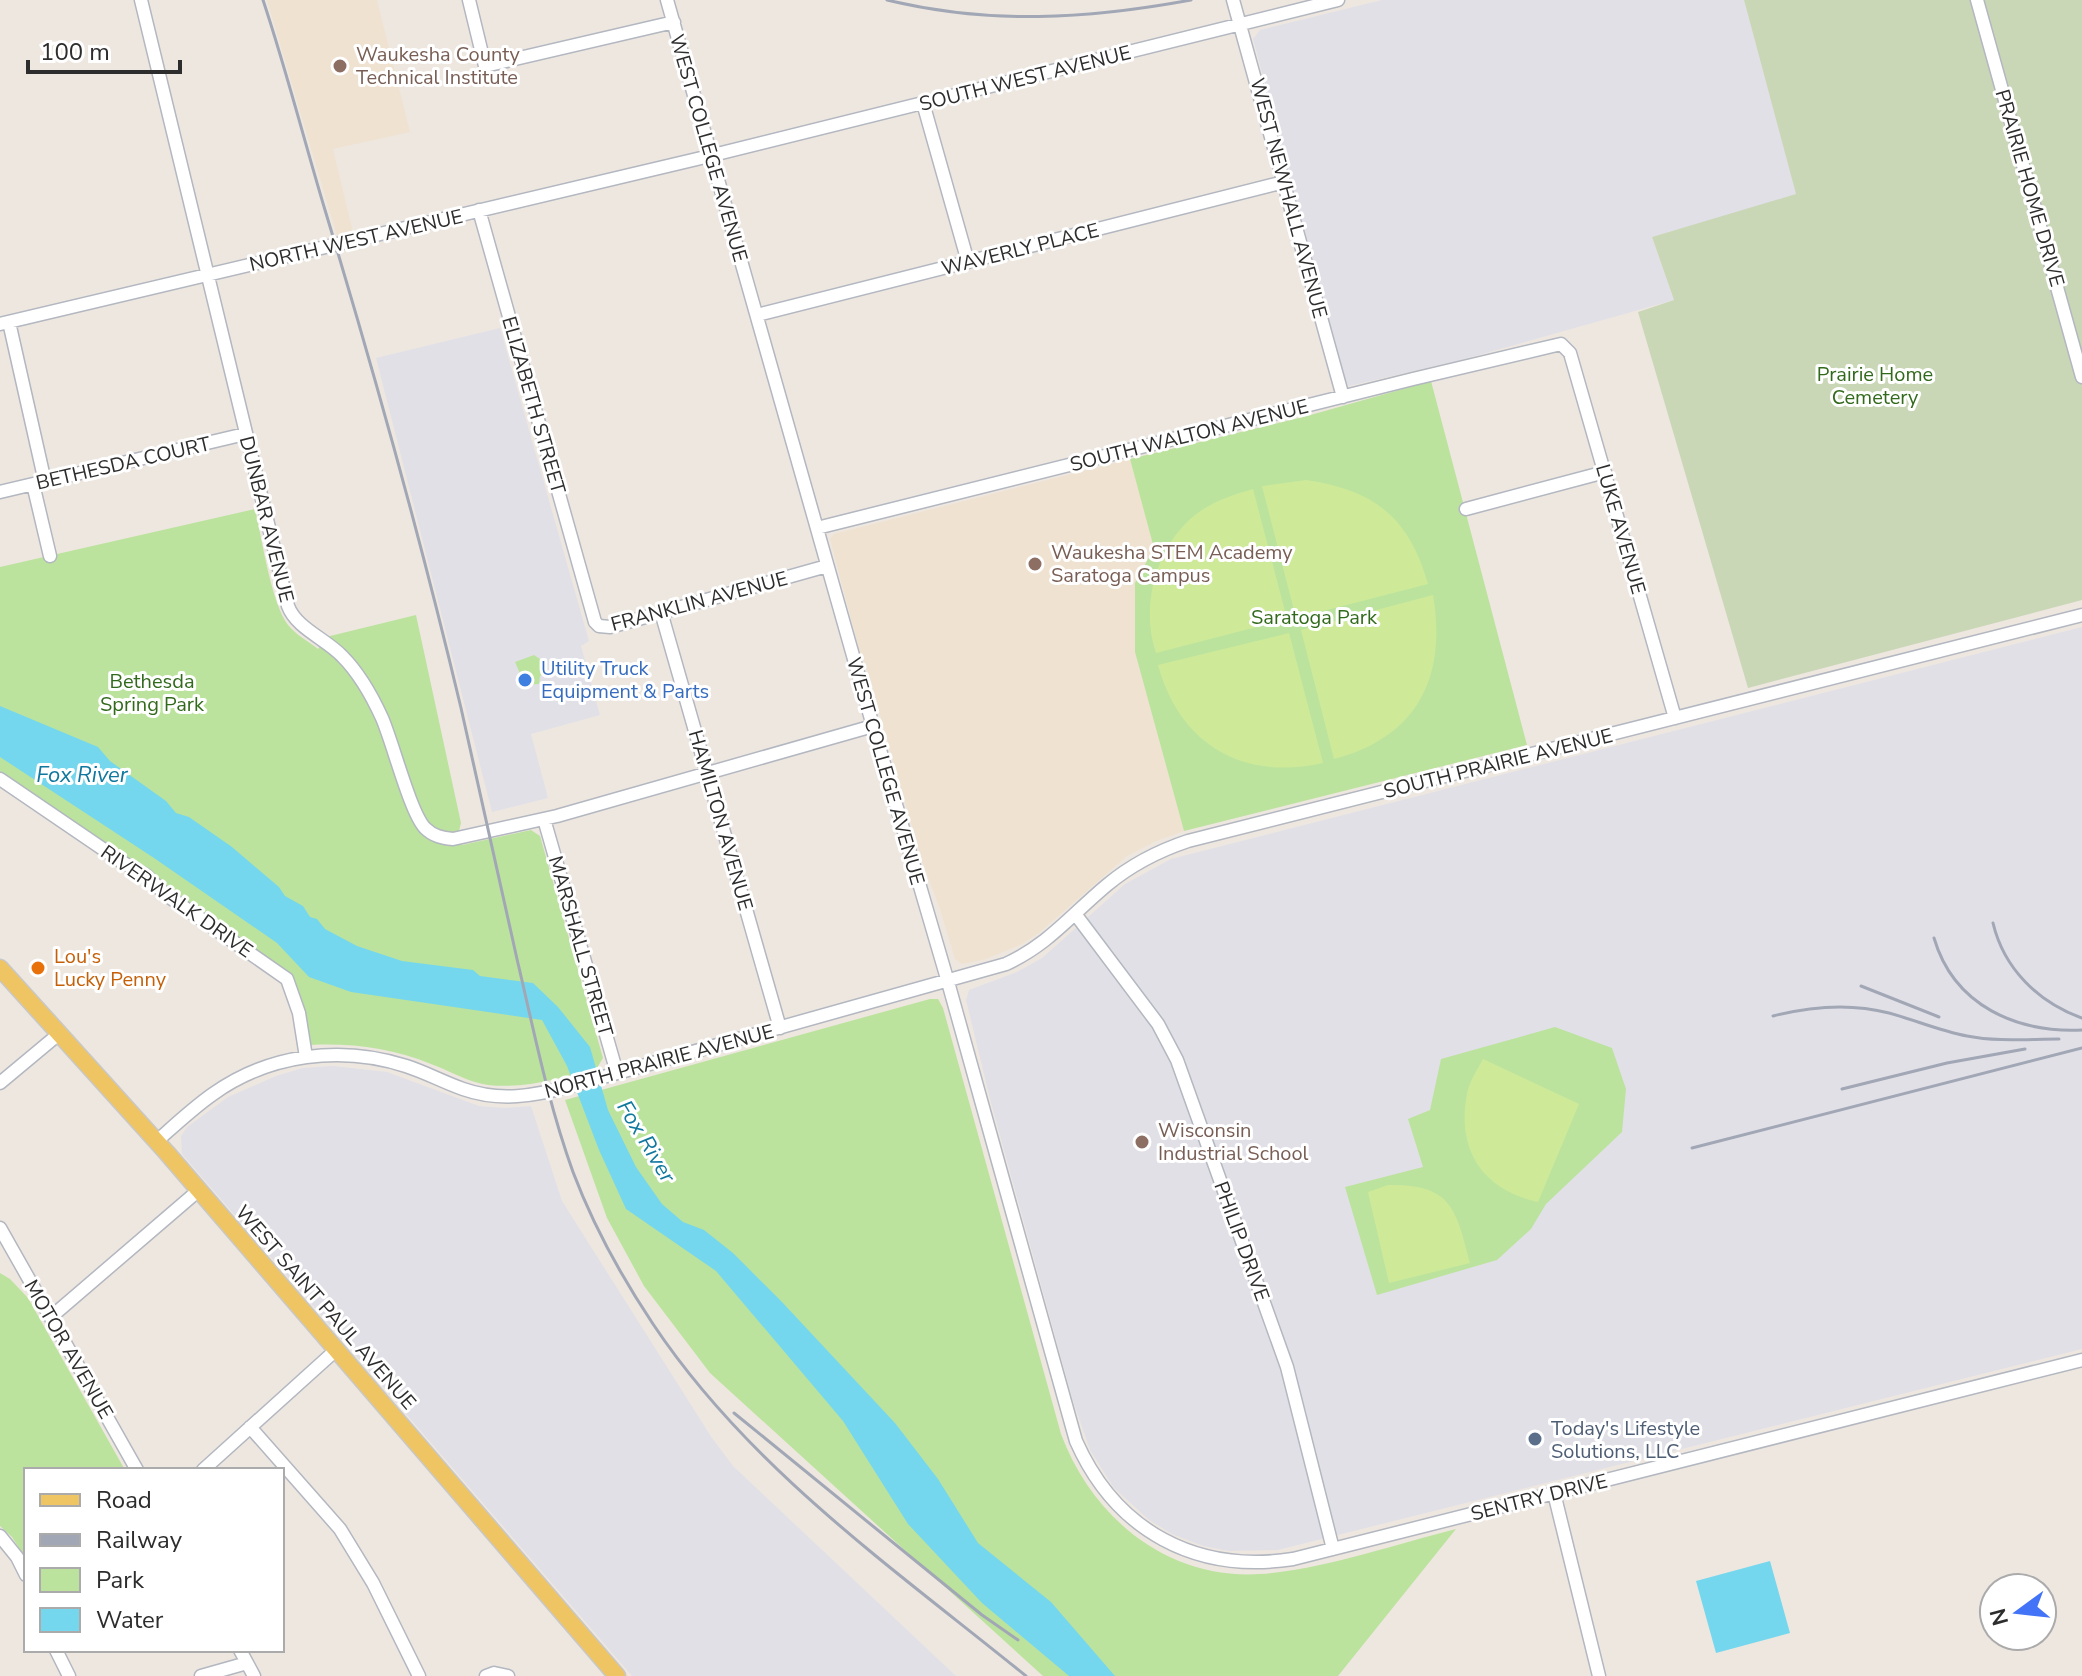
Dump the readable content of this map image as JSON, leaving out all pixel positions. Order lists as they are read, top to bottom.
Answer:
{
  "streets": {
    "main road": ["WEST SAINT PAUL AVENUE"],
    "street": [
      "SOUTH WEST AVENUE",
      "WEST COLLEGE AVENUE",
      "PRAIRIE HOME DRIVE",
      "WEST NEWHALL AVENUE",
      "NORTH WEST AVENUE",
      "WAVERLY PLACE",
      "ELIZABETH STREET",
      "SOUTH WALTON AVENUE",
      "BETHESDA COURT",
      "DUNBAR AVENUE",
      "LUKE AVENUE",
      "FRANKLIN AVENUE",
      "SOUTH PRAIRIE AVENUE",
      "HAMILTON AVENUE",
      "RIVERWALK DRIVE",
      "MARSHALL STREET",
      "NORTH PRAIRIE AVENUE",
      "PHILIP DRIVE",
      "MOTOR AVENUE",
      "SENTRY DRIVE"
    ]
  },
  "crossings": [
    ["SOUTH WEST AVENUE", "WEST COLLEGE AVENUE"],
    ["SOUTH WEST AVENUE", "WEST NEWHALL AVENUE"],
    ["SOUTH WEST AVENUE", "NORTH WEST AVENUE"],
    ["WEST COLLEGE AVENUE", "NORTH WEST AVENUE"],
    ["WEST COLLEGE AVENUE", "WAVERLY PLACE"],
    ["WEST COLLEGE AVENUE", "SOUTH WALTON AVENUE"],
    ["WEST COLLEGE AVENUE", "DUNBAR AVENUE"],
    ["WEST COLLEGE AVENUE", "FRANKLIN AVENUE"],
    ["WEST COLLEGE AVENUE", "SOUTH PRAIRIE AVENUE"],
    ["WEST COLLEGE AVENUE", "NORTH PRAIRIE AVENUE"],
    ["WEST COLLEGE AVENUE", "SENTRY DRIVE"],
    ["WEST NEWHALL AVENUE", "WAVERLY PLACE"],
    ["WEST NEWHALL AVENUE", "SOUTH WALTON AVENUE"],
    ["NORTH WEST AVENUE", "ELIZABETH STREET"],
    ["NORTH WEST AVENUE", "DUNBAR AVENUE"],
    ["ELIZABETH STREET", "FRANKLIN AVENUE"],
    ["SOUTH WALTON AVENUE", "LUKE AVENUE"],
    ["BETHESDA COURT", "DUNBAR AVENUE"],
    ["DUNBAR AVENUE", "HAMILTON AVENUE"],
    ["DUNBAR AVENUE", "MARSHALL STREET"],
    ["LUKE AVENUE", "SOUTH PRAIRIE AVENUE"],
    ["FRANKLIN AVENUE", "HAMILTON AVENUE"],
    ["SOUTH PRAIRIE AVENUE", "NORTH PRAIRIE AVENUE"],
    ["SOUTH PRAIRIE AVENUE", "PHILIP DRIVE"],
    ["HAMILTON AVENUE", "NORTH PRAIRIE AVENUE"],
    ["RIVERWALK DRIVE", "NORTH PRAIRIE AVENUE"],
    ["MARSHALL STREET", "NORTH PRAIRIE AVENUE"],
    ["NORTH PRAIRIE AVENUE", "WEST SAINT PAUL AVENUE"],
    ["PHILIP DRIVE", "SENTRY DRIVE"]
  ],
  "water": ["Fox River"],
  "parks": ["Prairie Home Cemetery", "Saratoga Park", "Bethesda Spring Park"],
  "places": [
    "Waukesha County Technical Institute",
    "Waukesha STEM Academy Saratoga Campus",
    "Utility Truck Equipment & Parts",
    "Lou's Lucky Penny",
    "Wisconsin Industrial School",
    "Today's Lifestyle Solutions, LLC"
  ],
  "legend": [
    "Road",
    "Railway",
    "Park",
    "Water"
  ],
  "scale_bar": "100 m",
  "north": "left"
}
